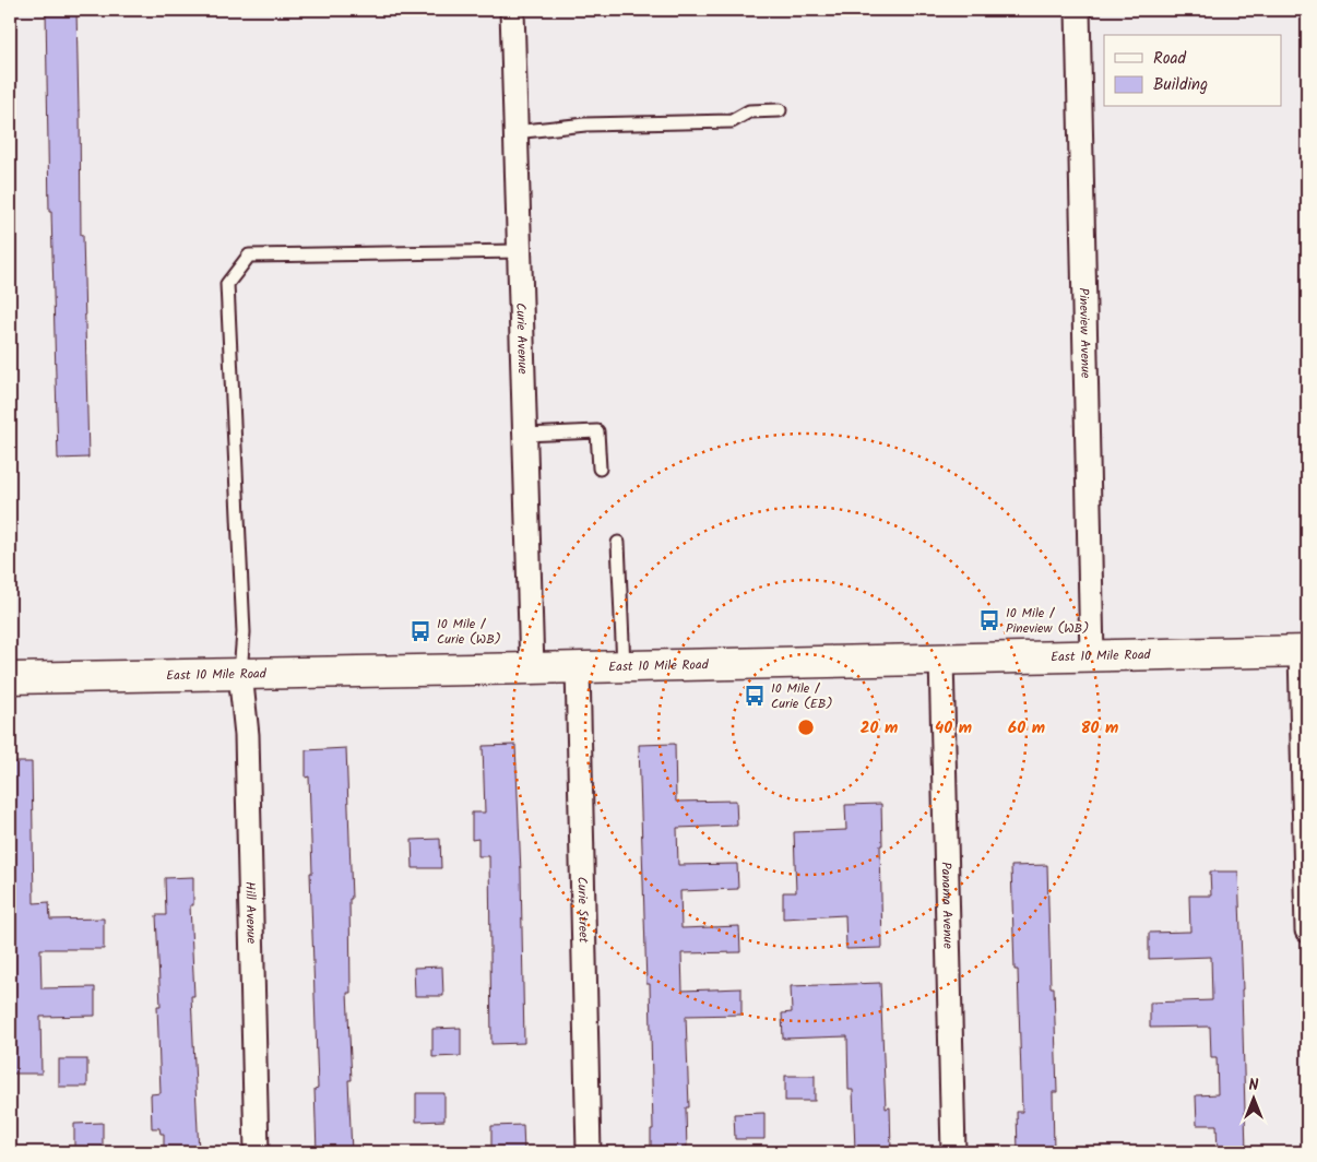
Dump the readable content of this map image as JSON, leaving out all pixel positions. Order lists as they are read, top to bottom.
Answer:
{
  "streets": {
    "main road": ["East 10 Mile Road"],
    "street": [
      "Pineview Avenue",
      "Curie Avenue",
      "Panama Avenue",
      "Curie Street",
      "Hill Avenue"
    ]
  },
  "crossings": [
    ["Pineview Avenue", "East 10 Mile Road"],
    ["Curie Avenue", "East 10 Mile Road"],
    ["East 10 Mile Road", "Panama Avenue"],
    ["East 10 Mile Road", "Curie Street"],
    ["East 10 Mile Road", "Hill Avenue"]
  ],
  "places": {
    "bus stop": ["10 Mile / Pineview (WB)", "10 Mile / Curie (WB)", "10 Mile / Curie (EB)"]
  },
  "legend": ["Road", "Building"],
  "north": "top",
  "rings": [
    "20 m",
    "40 m",
    "60 m",
    "80 m"
  ]
}
